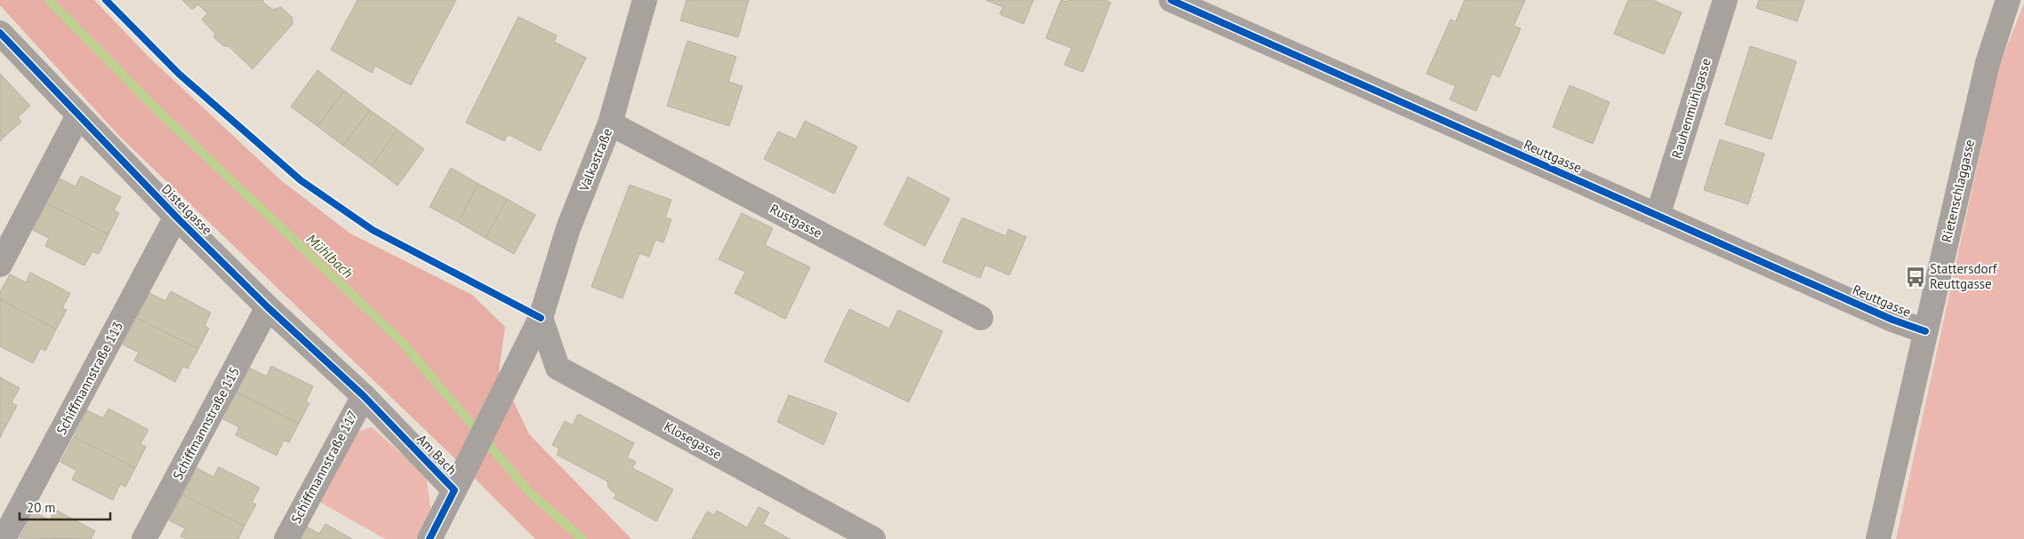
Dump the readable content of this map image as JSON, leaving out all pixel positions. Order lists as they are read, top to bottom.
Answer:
{
  "streets": {
    "street": [
      "Rauhenmühlgasse",
      "Reuttgasse",
      "Valkastraße",
      "Rietenschlaggasse",
      "Distelgasse",
      "Rustgasse",
      "Schiffmannstraße 113",
      "Schiffmannstraße 115",
      "Klosegasse",
      "Am Bach",
      "Schiffmannstraße 117"
    ]
  },
  "crossings": [
    ["Rauhenmühlgasse", "Reuttgasse"],
    ["Reuttgasse", "Rietenschlaggasse"],
    ["Valkastraße", "Rustgasse"],
    ["Valkastraße", "Klosegasse"],
    ["Valkastraße", "Am Bach"],
    ["Distelgasse", "Schiffmannstraße 113"],
    ["Distelgasse", "Schiffmannstraße 115"],
    ["Distelgasse", "Am Bach"],
    ["Distelgasse", "Schiffmannstraße 117"],
    ["Am Bach", "Schiffmannstraße 117"]
  ],
  "water": ["Mühlbach"],
  "places": {
    "bus stop": ["Stattersdorf Reuttgasse"]
  },
  "scale_bar": "20 m"
}
